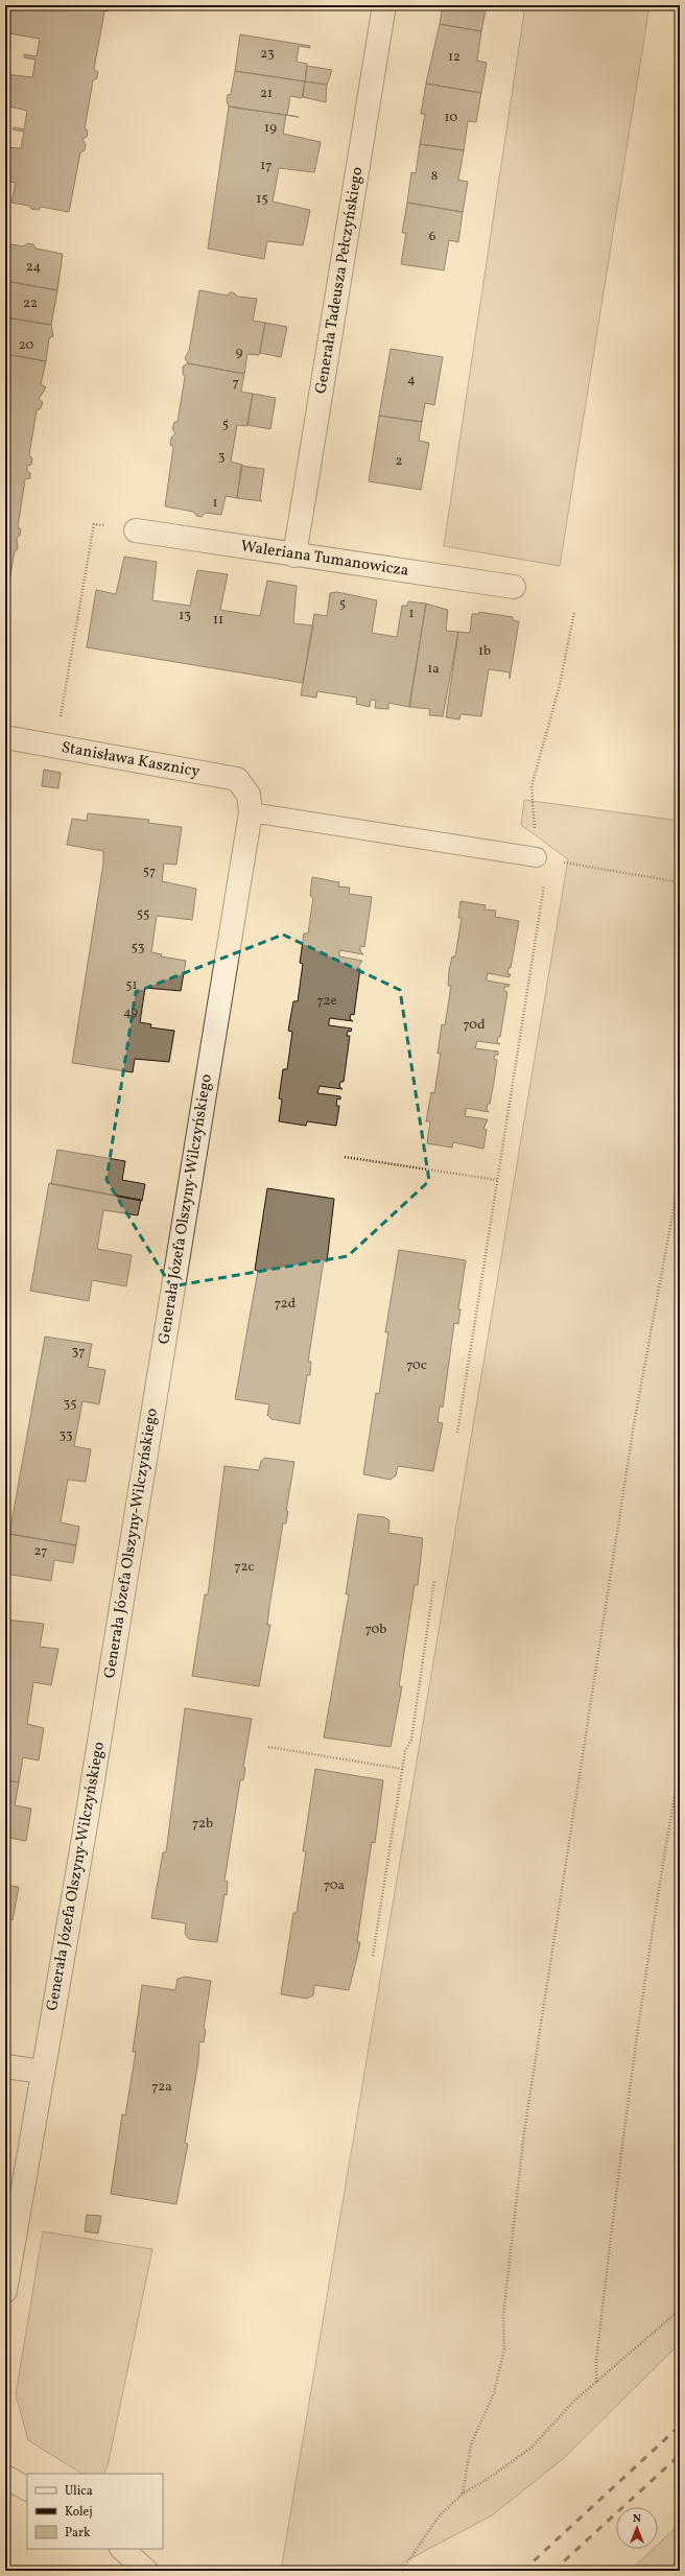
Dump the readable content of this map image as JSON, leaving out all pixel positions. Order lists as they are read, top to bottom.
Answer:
{
  "streets": {
    "street": [
      "Generała Tadeusza Pełczyńskiego",
      "Waleriana Tumanowicza",
      "Stanisława Kasznicy",
      "Generała Józefa Olszyny-Wilczyńskiego"
    ]
  },
  "crossings": [
    ["Generała Tadeusza Pełczyńskiego", "Waleriana Tumanowicza"],
    ["Stanisława Kasznicy", "Generała Józefa Olszyny-Wilczyńskiego"]
  ],
  "house_numbers": [
    "23",
    "12",
    "21",
    "10",
    "19",
    "17",
    "8",
    "15",
    "6",
    "24",
    "22",
    "20",
    "9",
    "4",
    "7",
    "5",
    "3",
    "2",
    "1",
    "5",
    "1",
    "13",
    "11",
    "1b",
    "1a",
    "57",
    "55",
    "53",
    "51",
    "72e",
    "49",
    "70d",
    "72d",
    "37",
    "70c",
    "35",
    "33",
    "27",
    "72c",
    "70b",
    "72b",
    "70a",
    "72a"
  ],
  "legend": ["Ulica", "Kolej", "Park"],
  "north": "top"
}
